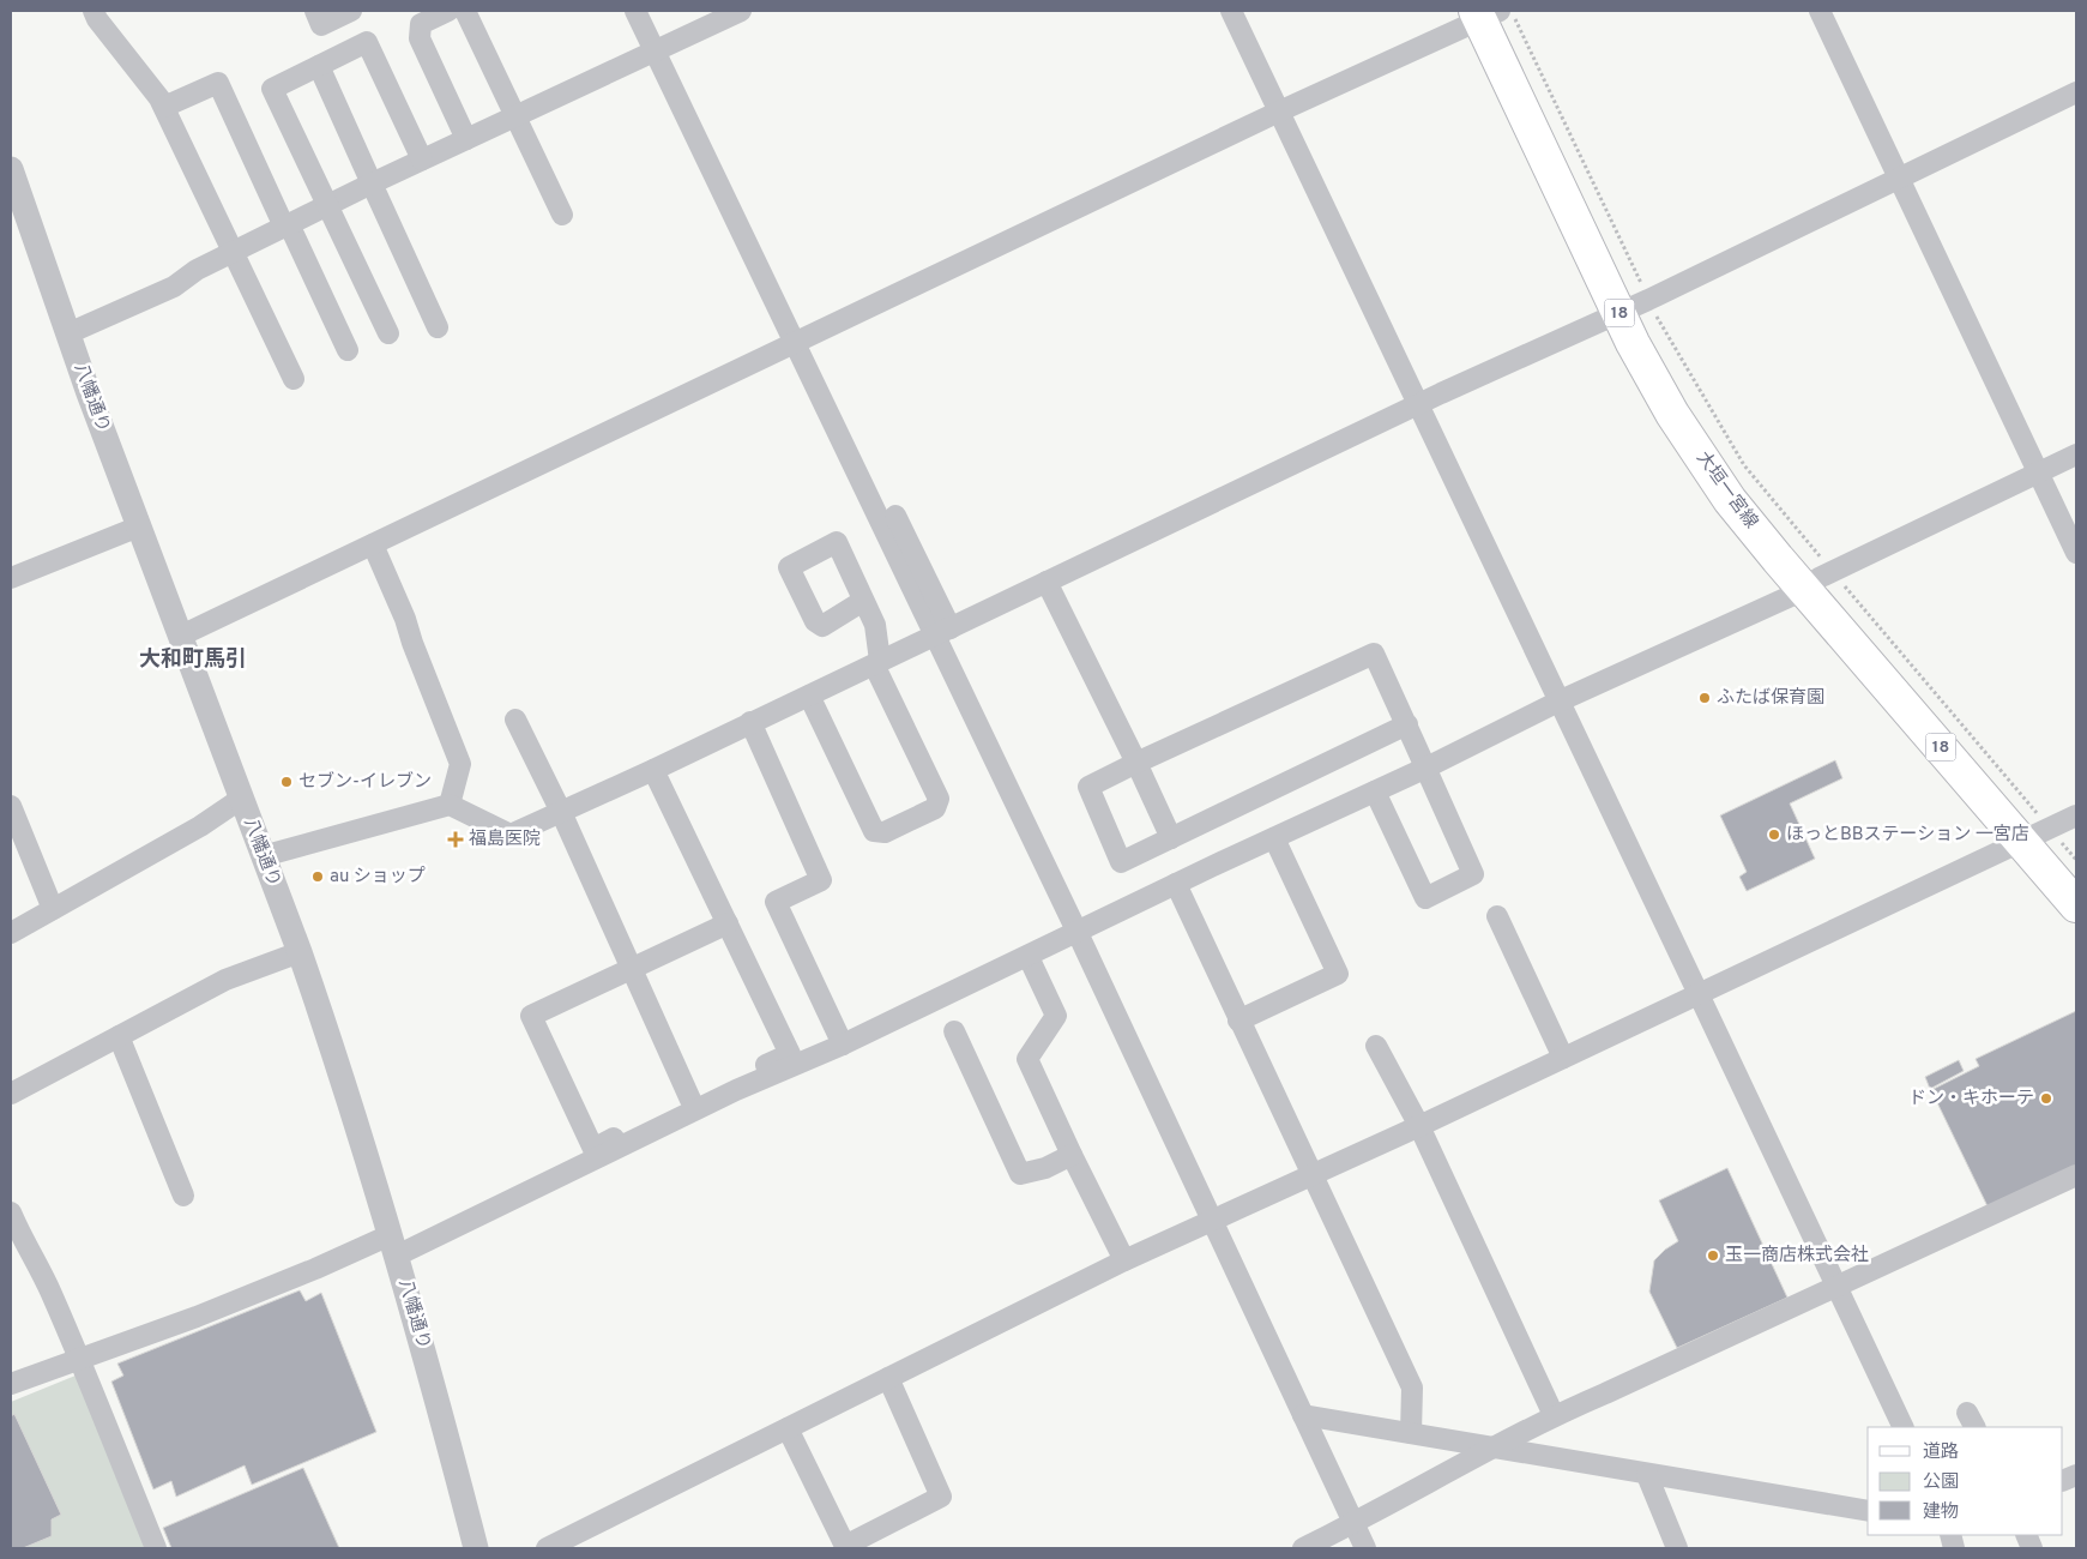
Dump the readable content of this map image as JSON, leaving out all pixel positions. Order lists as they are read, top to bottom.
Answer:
{
  "streets": {
    "main road": ["18", "大垣一宮線"],
    "street": ["八幡通り"]
  },
  "districts": ["大和町馬引"],
  "places": {
    "other": [
      "ふたば保育園",
      "セブン-イレブン",
      "ほっとBBステーション 一宮店",
      "au ショップ",
      "ドン・キホーテ",
      "玉一商店株式会社"
    ],
    "health": ["福島医院"]
  },
  "legend": ["道路", "公園", "建物"]
}
